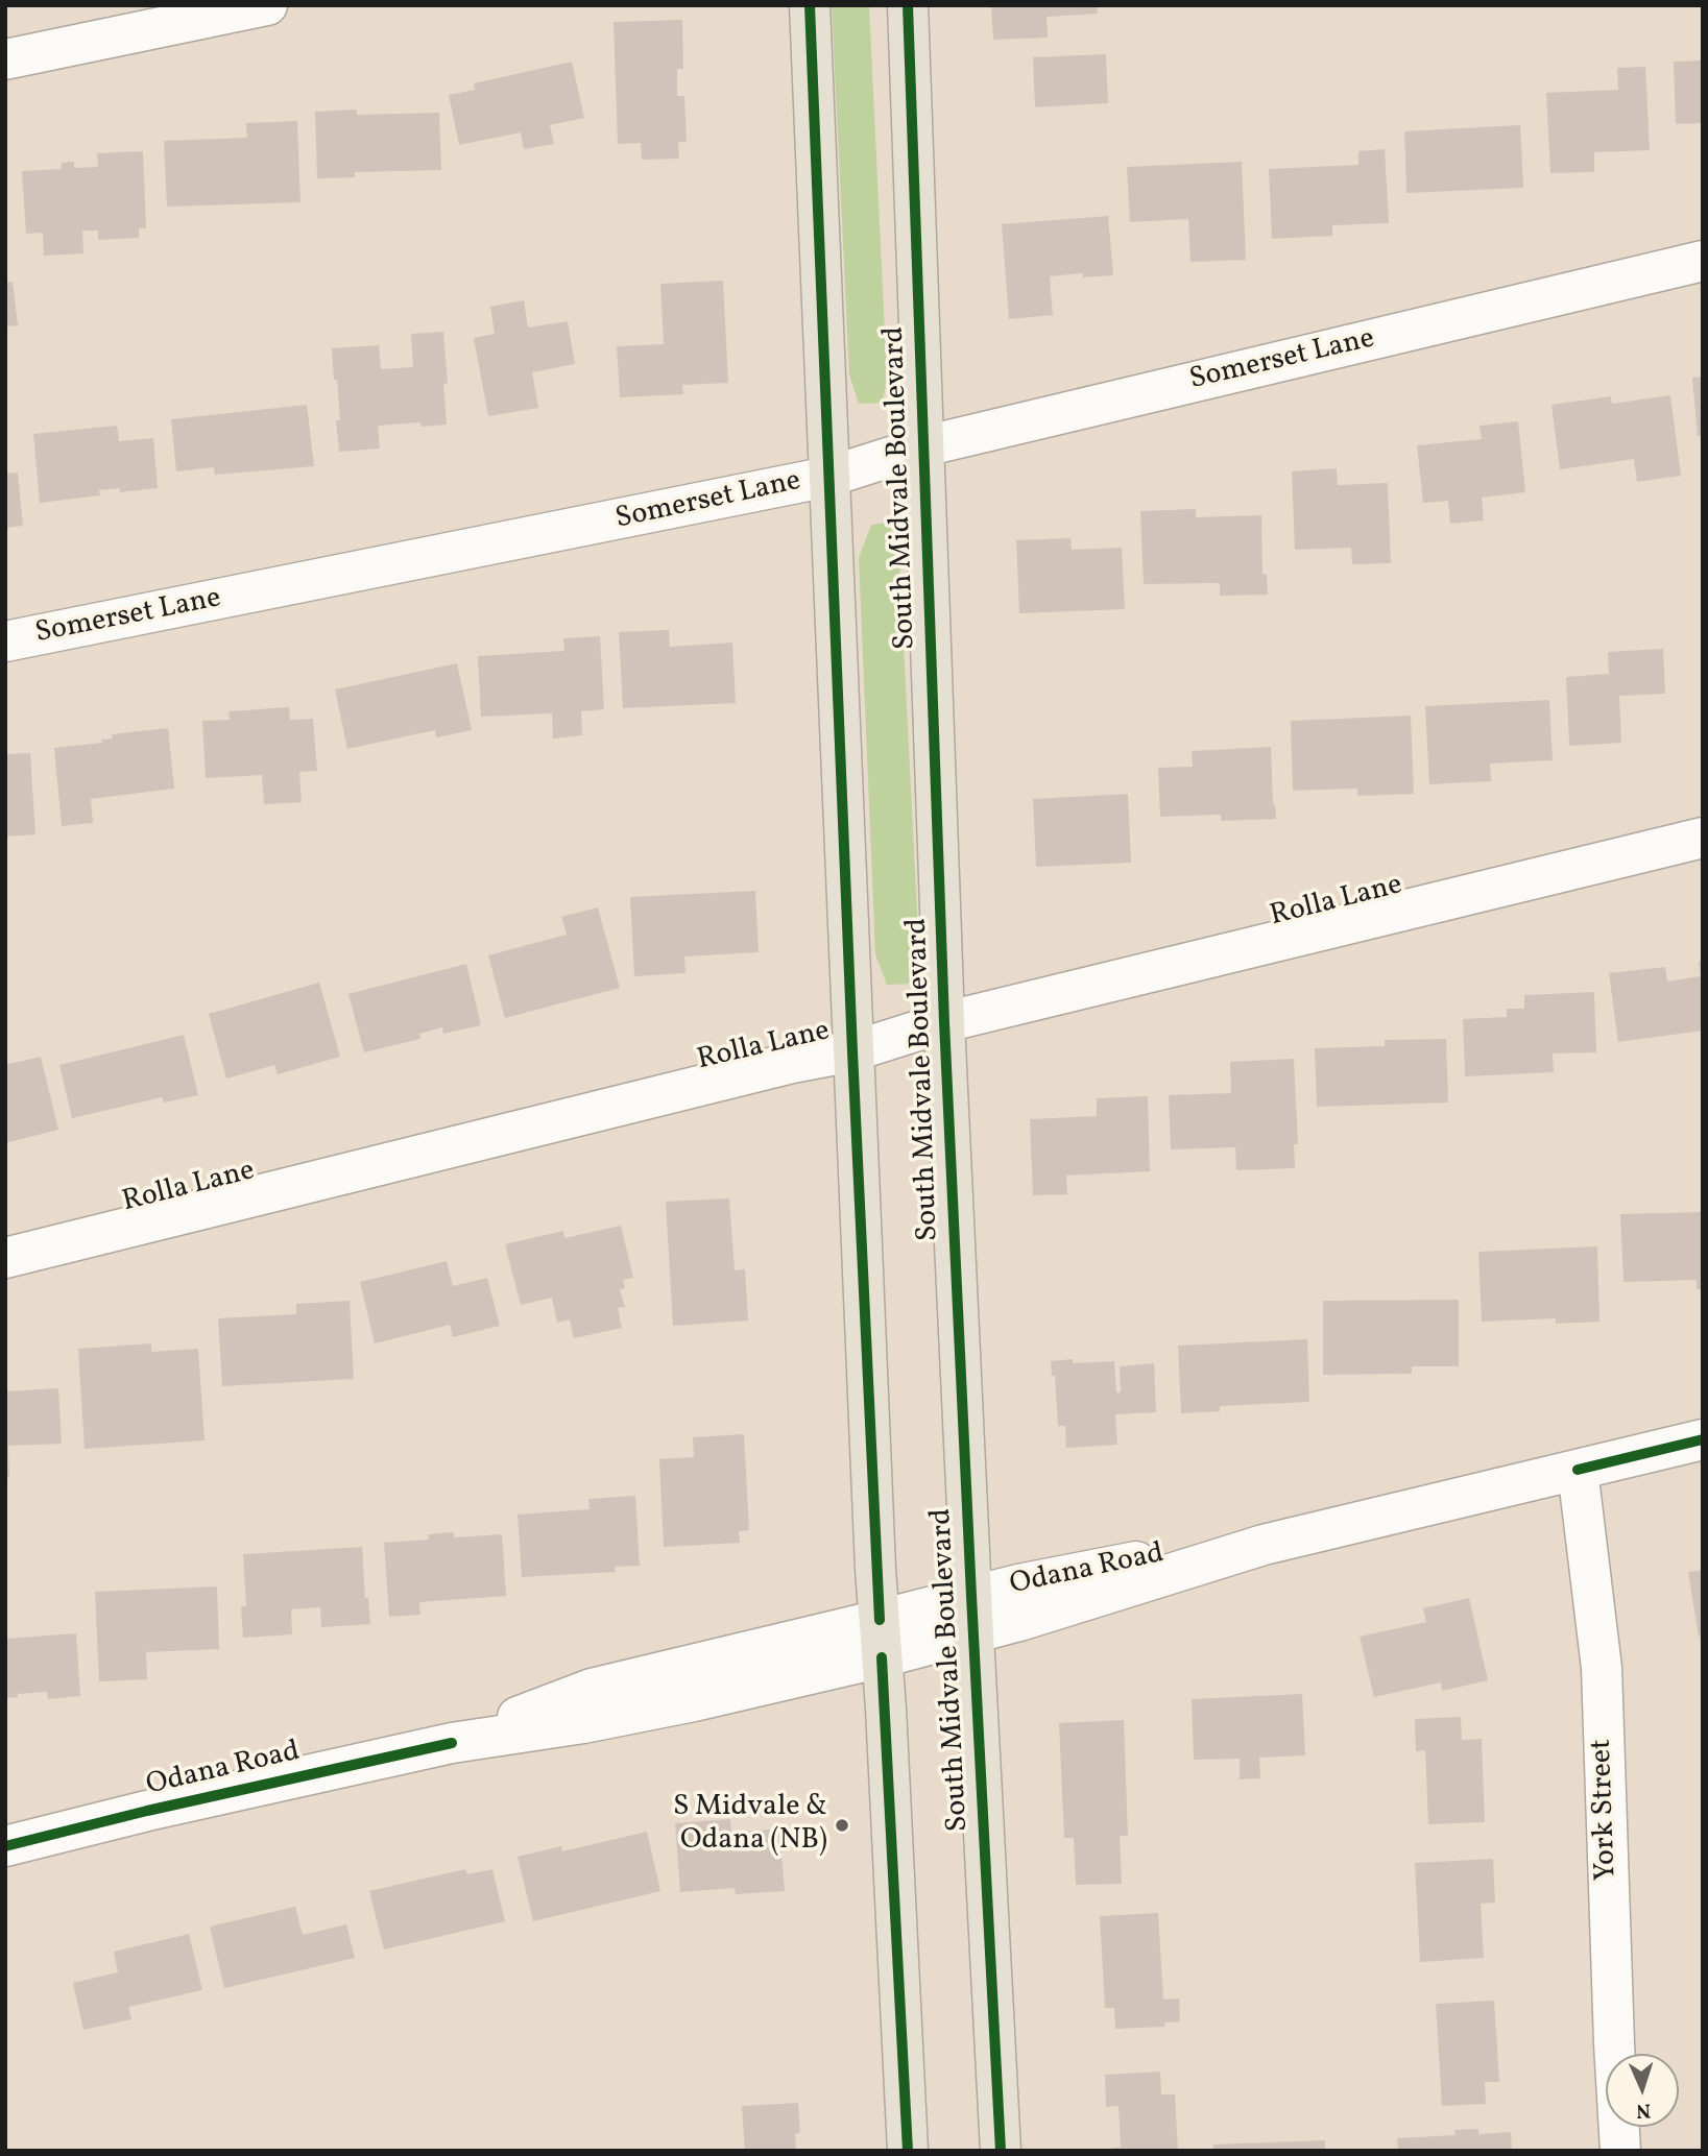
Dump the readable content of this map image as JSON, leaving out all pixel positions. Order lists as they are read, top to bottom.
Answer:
{
  "streets": {
    "main road": ["South Midvale Boulevard"],
    "street": [
      "Somerset Lane",
      "Rolla Lane",
      "Odana Road",
      "York Street"
    ]
  },
  "crossings": [
    ["Somerset Lane", "South Midvale Boulevard"],
    ["South Midvale Boulevard", "Rolla Lane"],
    ["South Midvale Boulevard", "Odana Road"],
    ["Odana Road", "York Street"]
  ],
  "places": ["S Midvale & Odana (NB)"],
  "north": "bottom"
}
